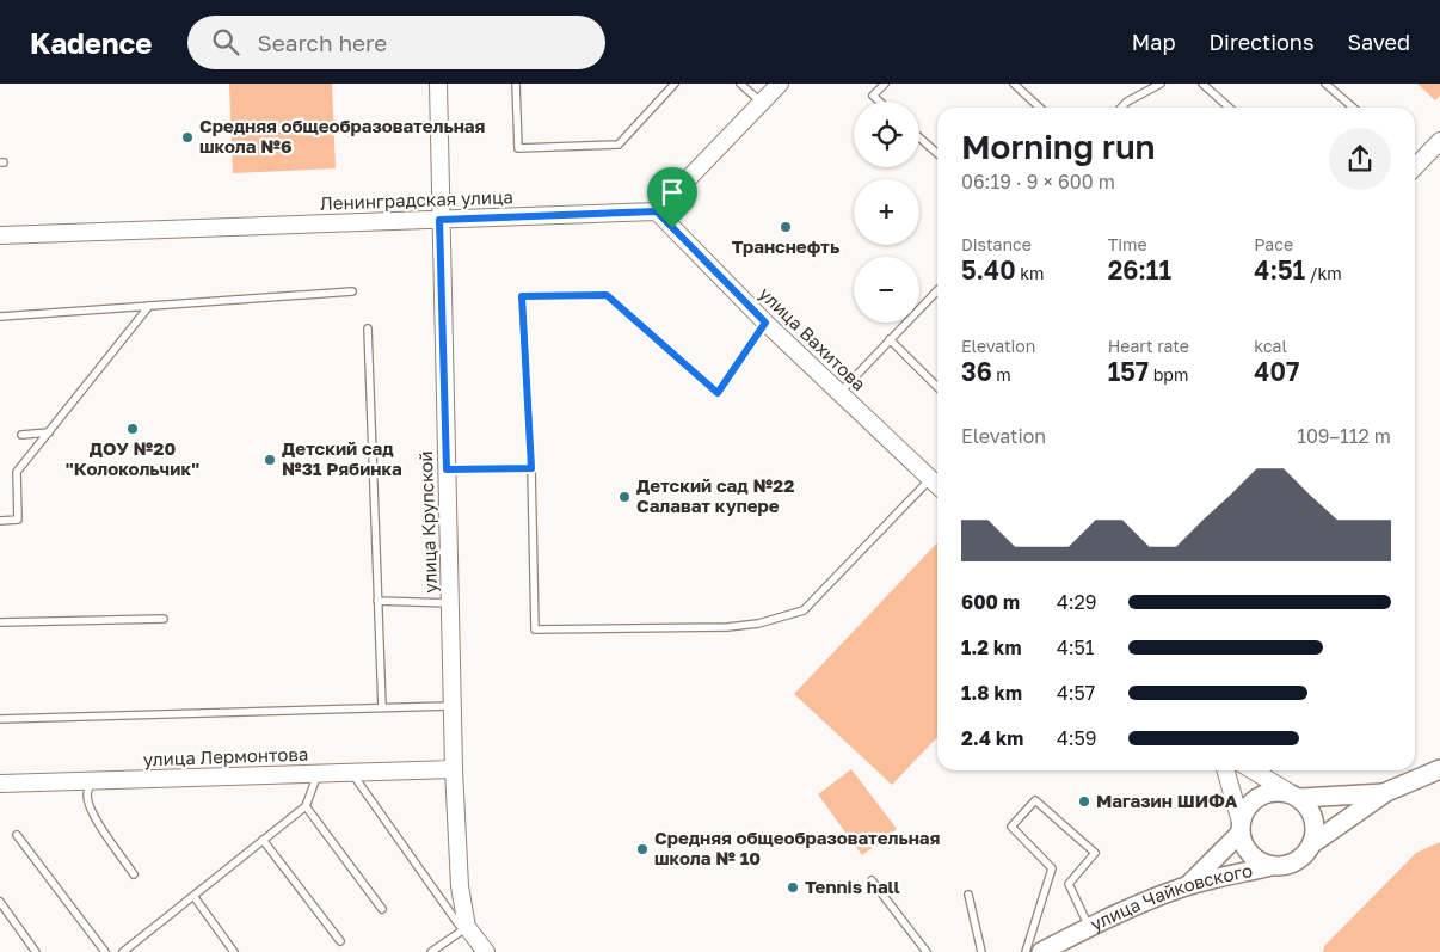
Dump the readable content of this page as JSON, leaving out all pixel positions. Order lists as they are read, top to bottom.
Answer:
{
  "streets": {
    "main road": ["улица Чайковского"],
    "street": [
      "Ленинградская улица",
      "улица Вахитова",
      "улица Крупской",
      "улица Лермонтова"
    ]
  },
  "crossings": [
    ["Ленинградская улица", "улица Вахитова"],
    ["Ленинградская улица", "улица Крупской"],
    ["улица Крупской", "улица Лермонтова"]
  ],
  "places": [
    "Средняя общеобразовательная школа №6",
    "Транснефть",
    "ДОУ №20 \"Колокольчик\"",
    "Детский сад №31 Рябинка",
    "Детский сад №22 Салават купере",
    "Магазин ШИФА",
    "Средняя общеобразовательная школа № 10",
    "Tennis hall"
  ],
  "page": {
    "header": "Kadence",
    "search": "Search here",
    "nav": ["Map", "Directions", "Saved"],
    "map_buttons": ["+", "−"],
    "heading": ["Morning run", "06:19 · 9 × 600 m"],
    "stats": [
      ["Distance", "5.40 km"],
      ["Time", "26:11"],
      ["Pace", "4:51 /km"],
      ["Elevation", "36 m"],
      ["Heart rate", "157 bpm"],
      ["kcal", "407"]
    ],
    "chart": ["Elevation", "109–112 m"],
    "list": [
      {
        "name": "600 m",
        "note": "4:29"
      },
      {
        "name": "1.2 km",
        "note": "4:51"
      },
      {
        "name": "1.8 km",
        "note": "4:57"
      },
      {
        "name": "2.4 km",
        "note": "4:59"
      }
    ]
  }
}
